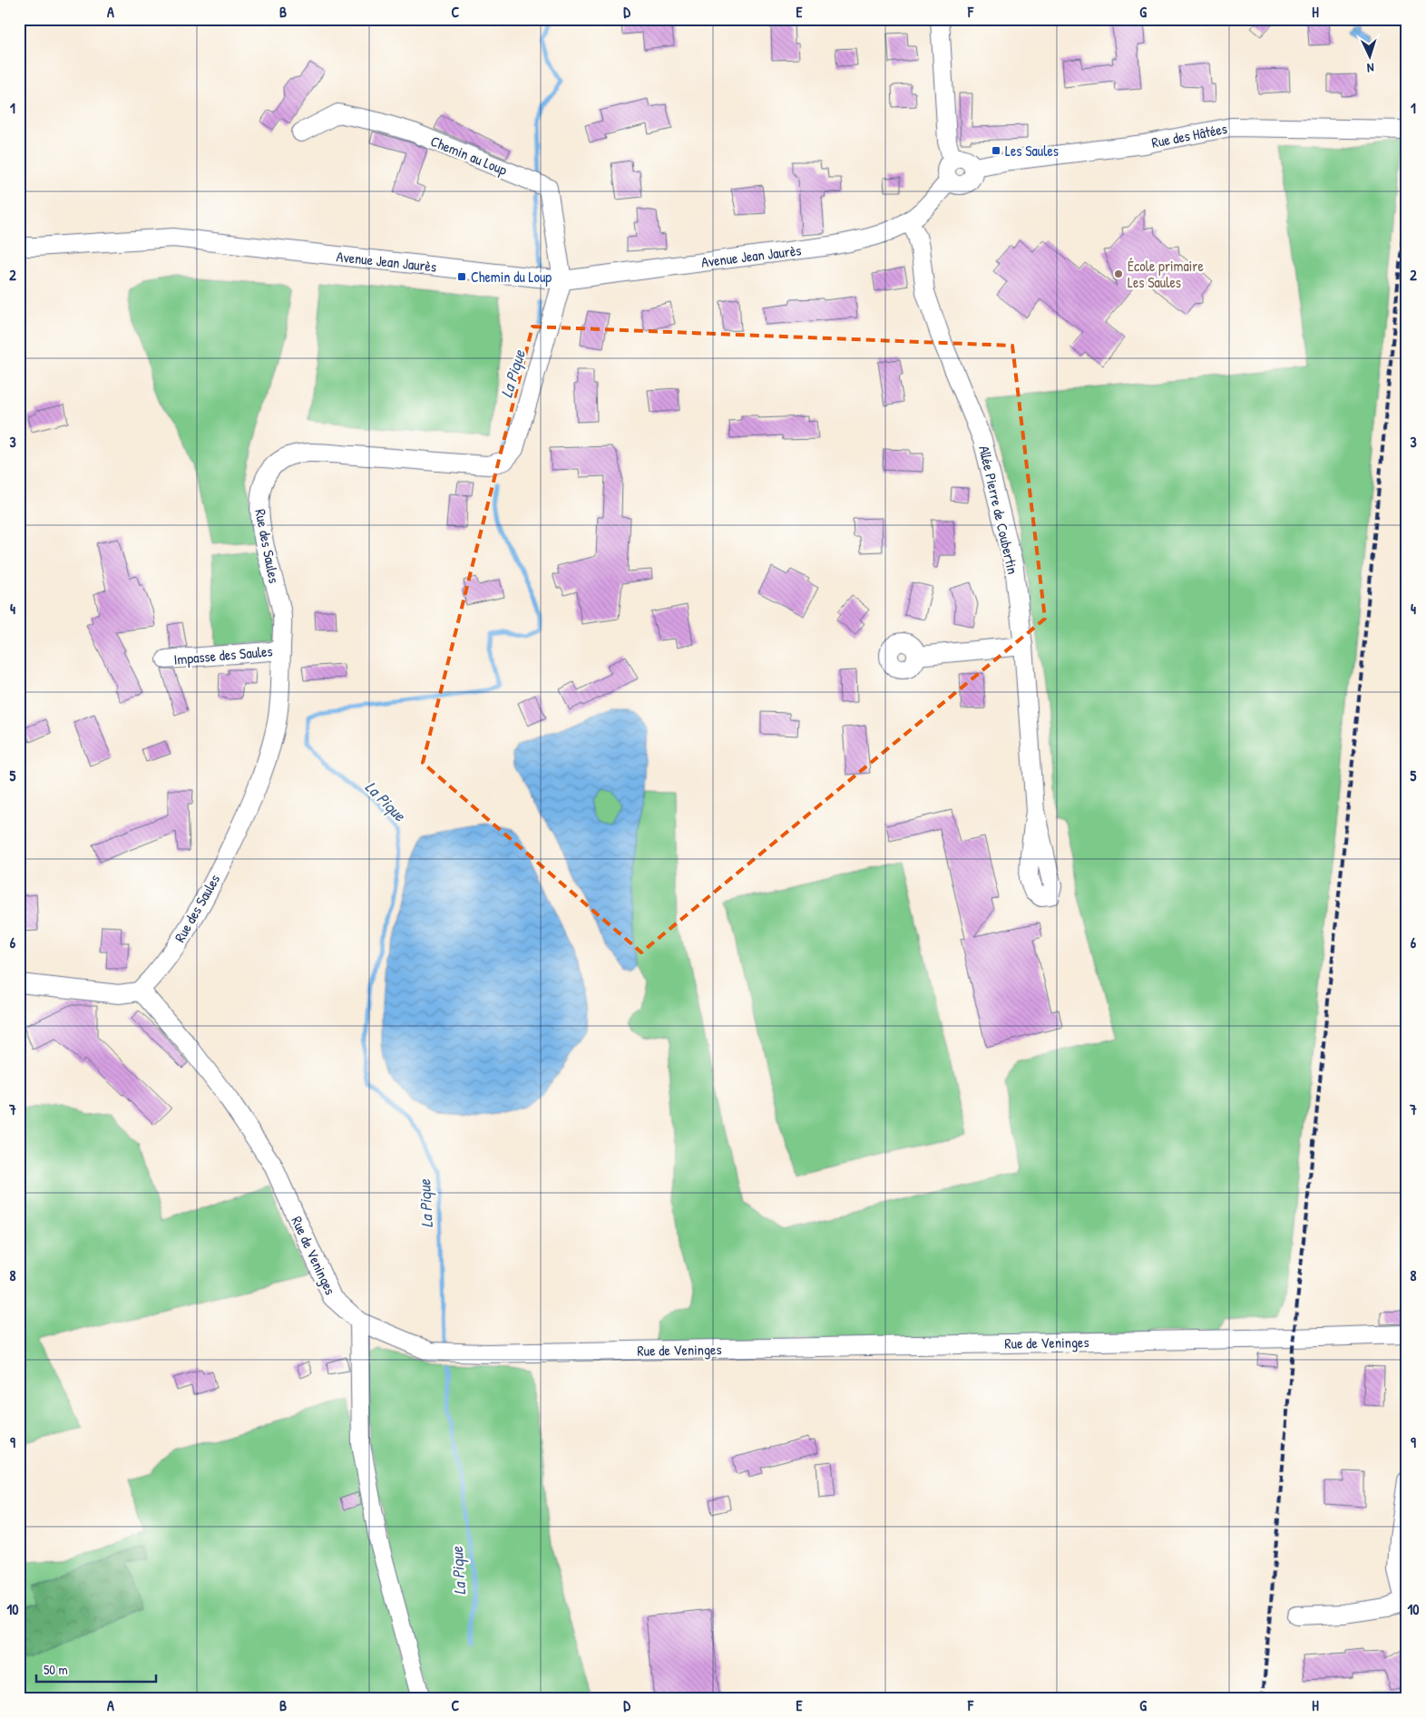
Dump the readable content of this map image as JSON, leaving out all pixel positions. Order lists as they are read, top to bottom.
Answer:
{
  "streets": {
    "street": [
      "Rue des Hâtées",
      "Chemin au Loup",
      "Avenue Jean Jaurès",
      "Allée Pierre de Coubertin",
      "Rue des Saules",
      "Impasse des Saules",
      "Rue de Veninges"
    ]
  },
  "crossings": [
    ["Rue des Hâtées", "Avenue Jean Jaurès"],
    ["Chemin au Loup", "Avenue Jean Jaurès"],
    ["Chemin au Loup", "Rue des Saules"],
    ["Avenue Jean Jaurès", "Allée Pierre de Coubertin"],
    ["Avenue Jean Jaurès", "Rue des Saules"],
    ["Rue des Saules", "Impasse des Saules"],
    ["Rue des Saules", "Rue de Veninges"]
  ],
  "water": ["La Pique"],
  "places": {
    "transit": ["Les Saules", "Chemin du Loup"],
    "other": ["École primaire Les Saules"]
  },
  "scale_bar": "50 m",
  "north": "bottom",
  "grid": {
    "columns": [
      "A",
      "B",
      "C",
      "D",
      "E",
      "F",
      "G",
      "H"
    ],
    "rows": [
      "1",
      "2",
      "3",
      "4",
      "5",
      "6",
      "7",
      "8",
      "9",
      "10"
    ]
  }
}
